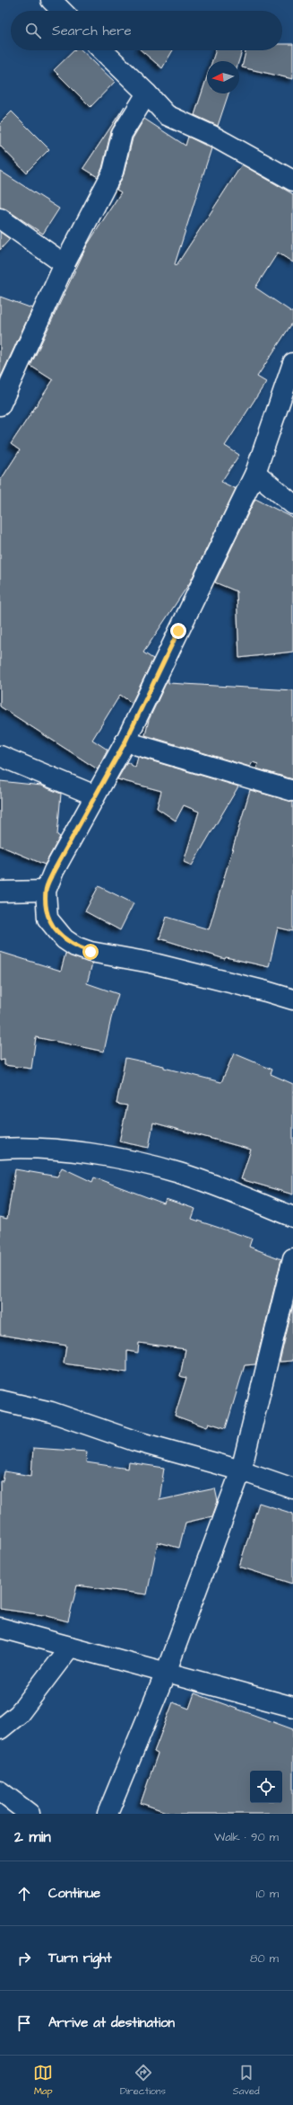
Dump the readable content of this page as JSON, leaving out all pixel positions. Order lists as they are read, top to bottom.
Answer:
{
  "north": "left",
  "page": {
    "search": "Search here",
    "heading": ["2 min", "Walk · 90 m"],
    "list": [
      ["Continue", "10 m"],
      ["Turn right", "80 m"],
      "Arrive at destination"
    ],
    "nav": ["Map", "Directions", "Saved"]
  }
}
